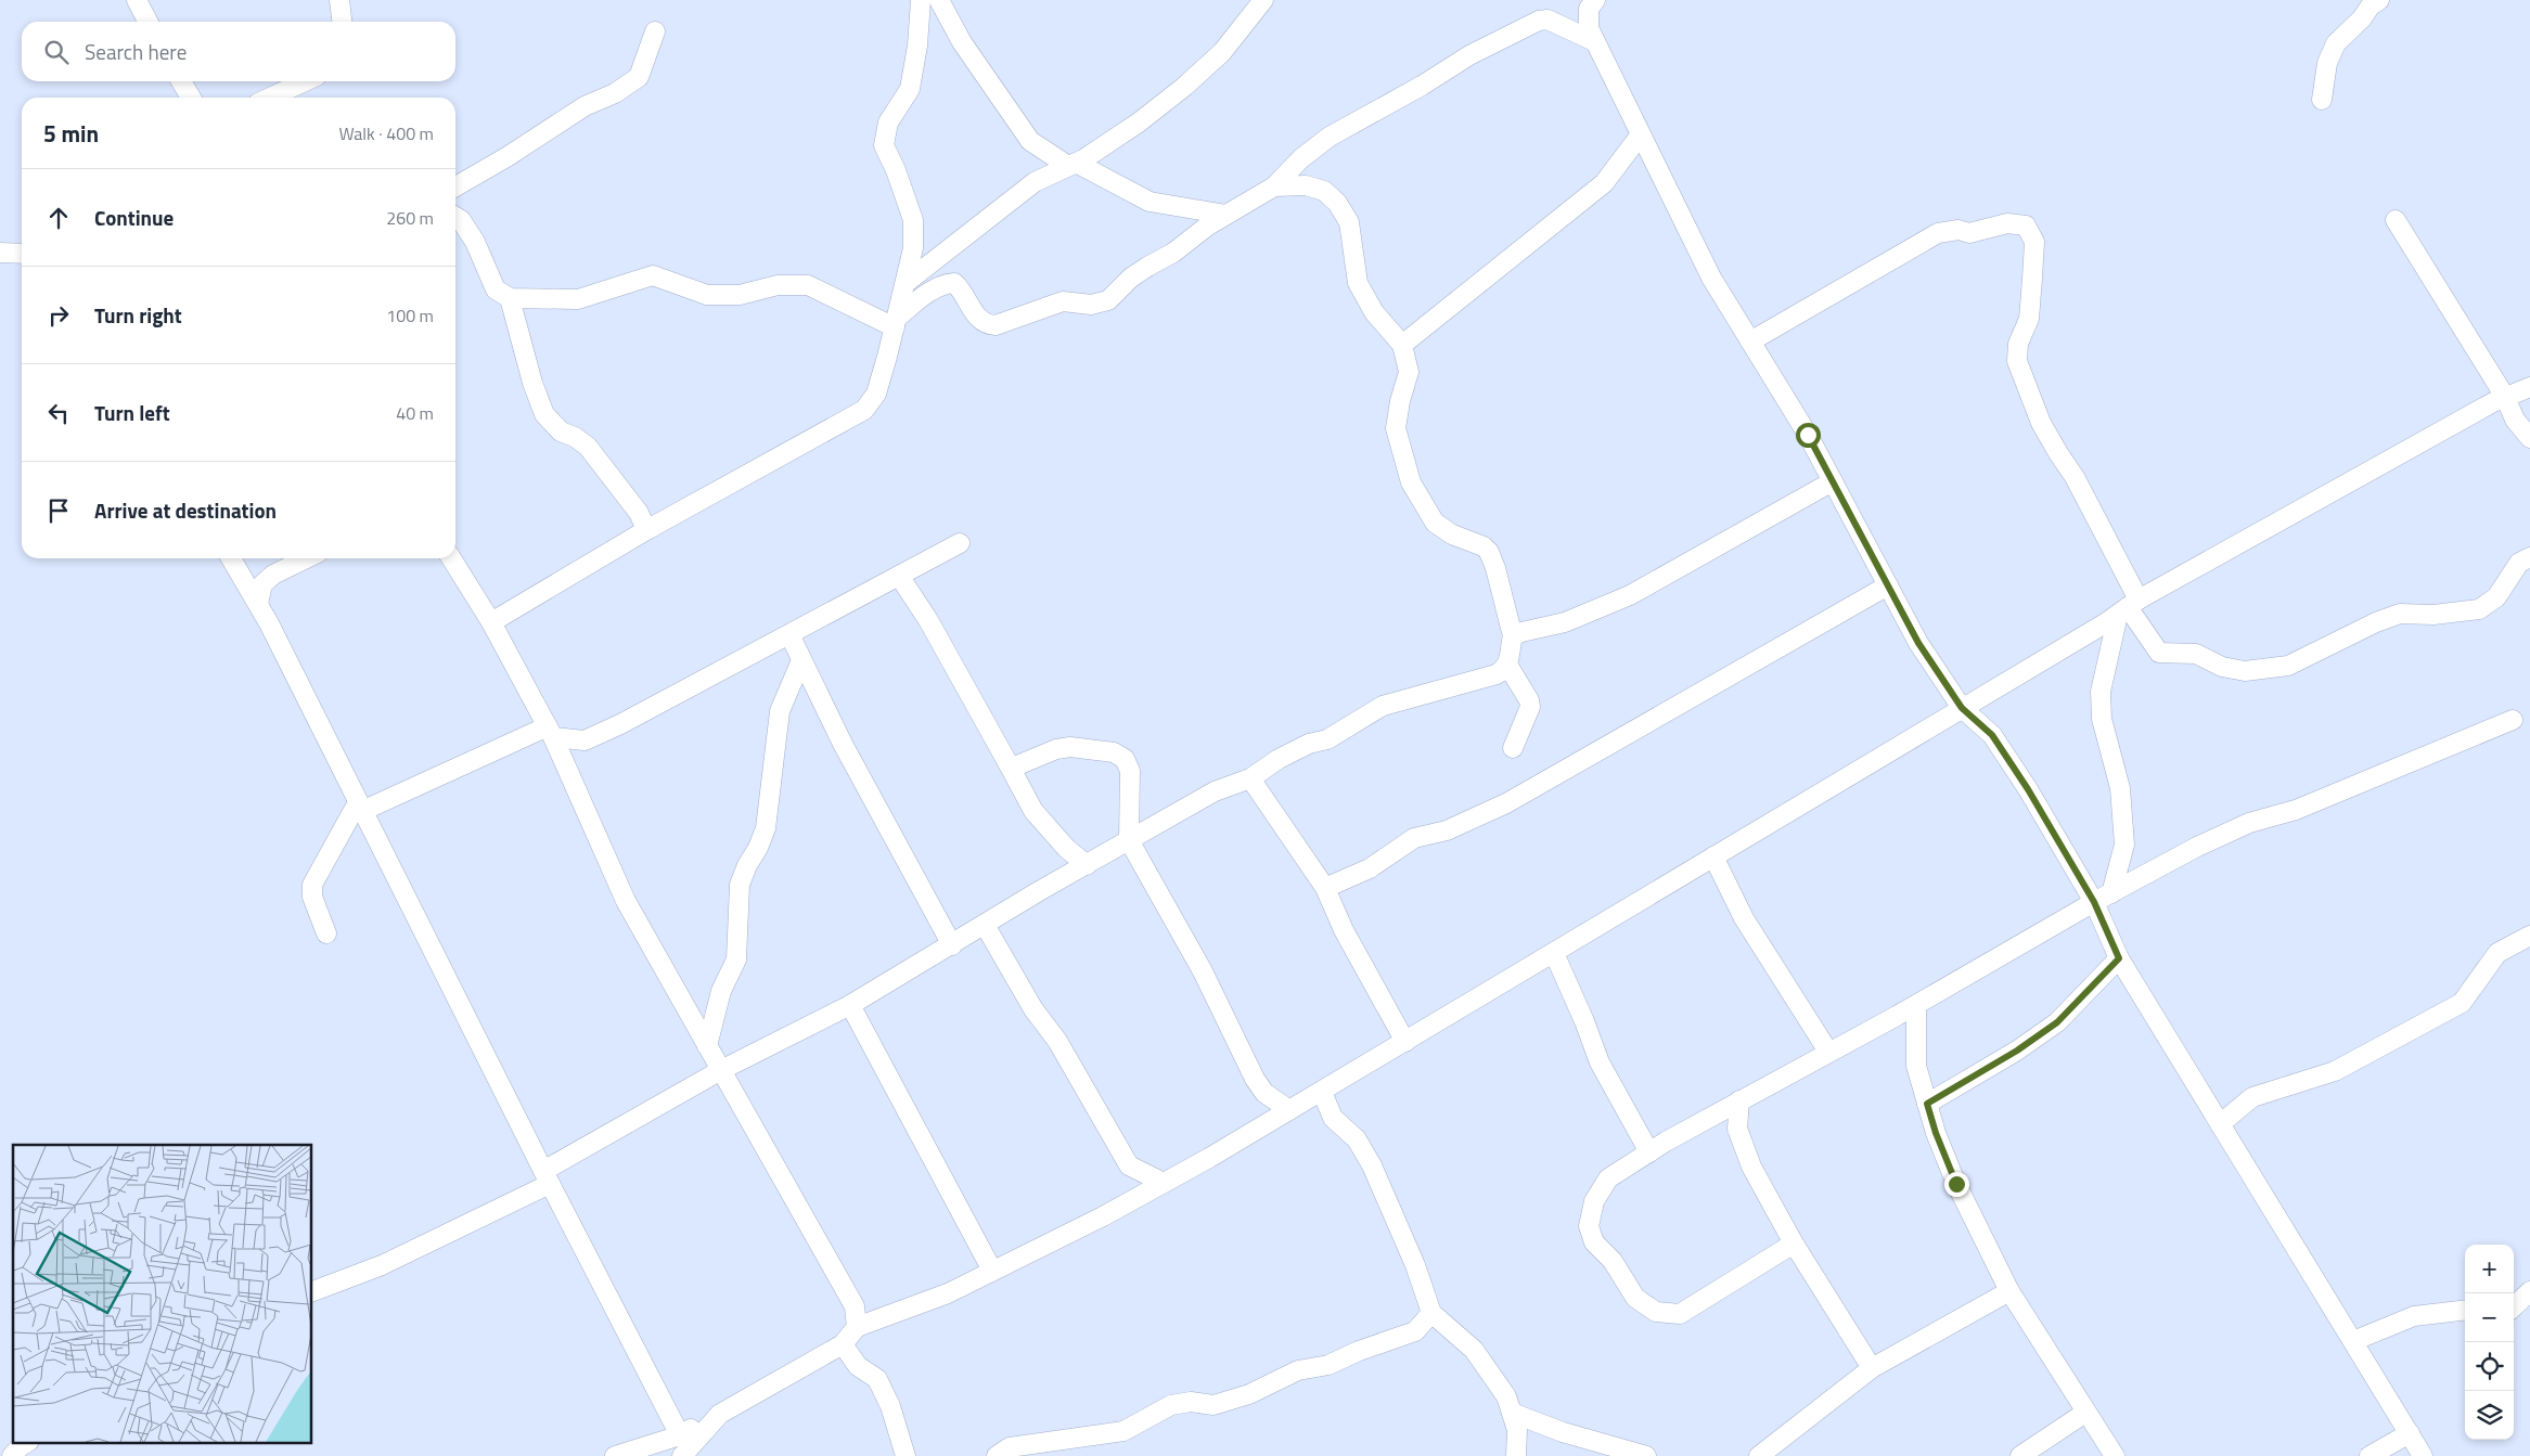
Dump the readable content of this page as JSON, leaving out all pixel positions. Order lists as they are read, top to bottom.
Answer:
{
  "page": {
    "search": "Search here",
    "heading": ["5 min", "Walk · 400 m"],
    "list": [
      ["Continue", "260 m"],
      ["Turn right", "100 m"],
      ["Turn left", "40 m"],
      "Arrive at destination"
    ],
    "map_buttons": ["+", "−"]
  }
}
